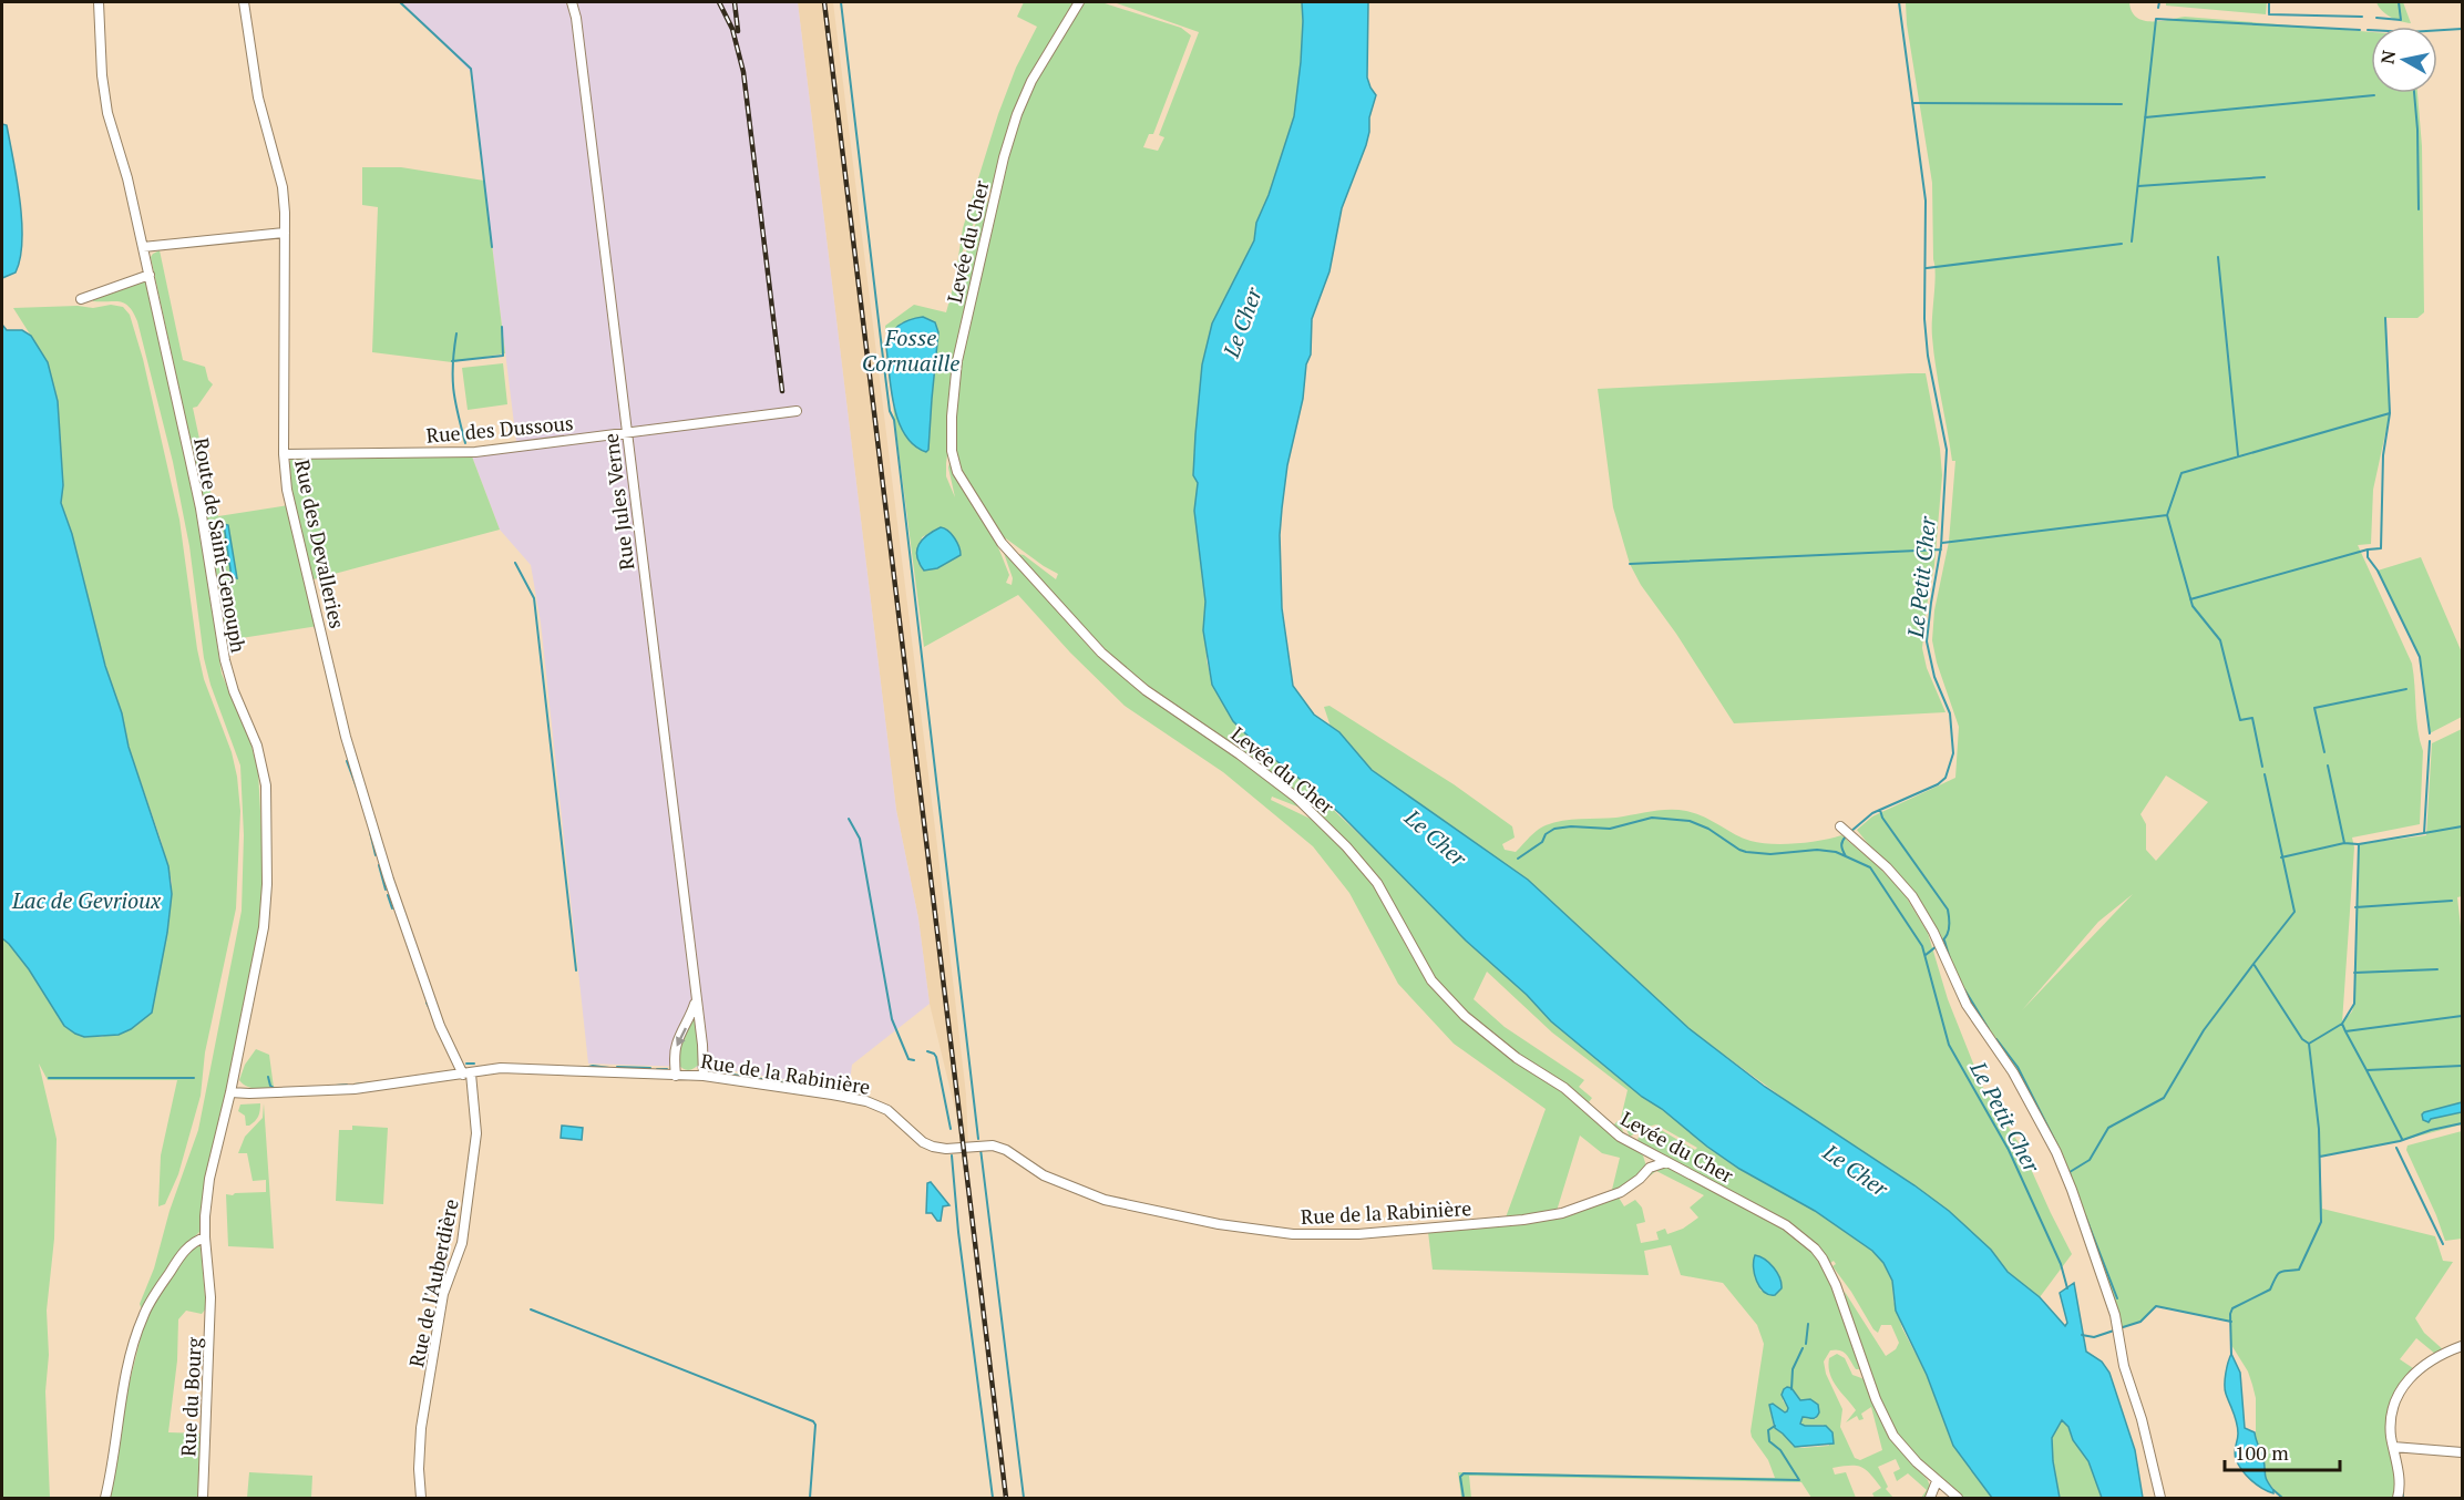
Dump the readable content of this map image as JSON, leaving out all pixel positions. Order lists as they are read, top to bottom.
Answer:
{
  "streets": {
    "street": [
      "Levée du Cher",
      "Rue des Dussous",
      "Rue Jules Verne",
      "Rue des Devalleries",
      "Route de Saint-Genouph",
      "Rue de la Rabinière",
      "Rue de l'Auberdière",
      "Rue du Bourg"
    ]
  },
  "crossings": [
    ["Levée du Cher", "Rue de la Rabinière"],
    ["Rue des Dussous", "Rue Jules Verne"],
    ["Rue des Dussous", "Rue des Devalleries"],
    ["Rue Jules Verne", "Rue de la Rabinière"],
    ["Rue des Devalleries", "Rue de la Rabinière"],
    ["Rue des Devalleries", "Rue de l'Auberdière"],
    ["Route de Saint-Genouph", "Rue de la Rabinière"],
    ["Route de Saint-Genouph", "Rue du Bourg"],
    ["Rue de la Rabinière", "Rue de l'Auberdière"]
  ],
  "water": [
    "Le Cher",
    "Fosse Cornuaille",
    "Le Petit Cher",
    "Lac de Gevrioux"
  ],
  "scale_bar": "100 m",
  "north": "left"
}
